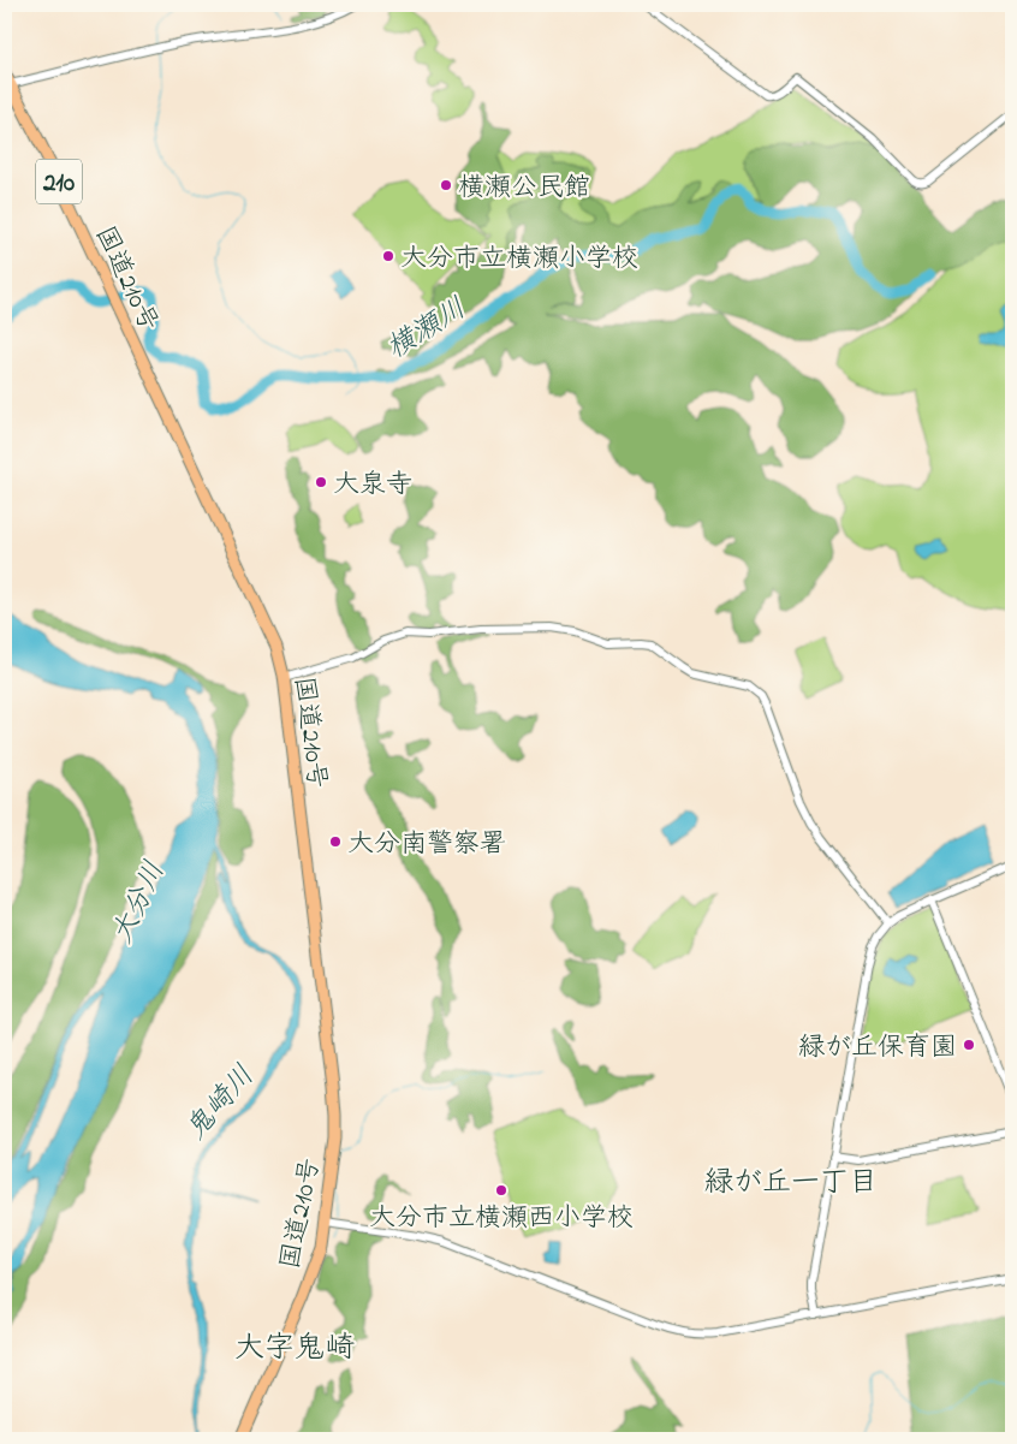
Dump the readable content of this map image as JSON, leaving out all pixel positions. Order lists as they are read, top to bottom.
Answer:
{
  "streets": {
    "highway": ["210", "国道210号"]
  },
  "districts": ["緑が丘一丁目", "大字鬼崎"],
  "water": ["横瀬川", "大分川", "鬼崎川"],
  "places": [
    "横瀬公民館",
    "大分市立横瀬小学校",
    "大泉寺",
    "大分南警察署",
    "緑が丘保育園",
    "大分市立横瀬西小学校"
  ]
}
